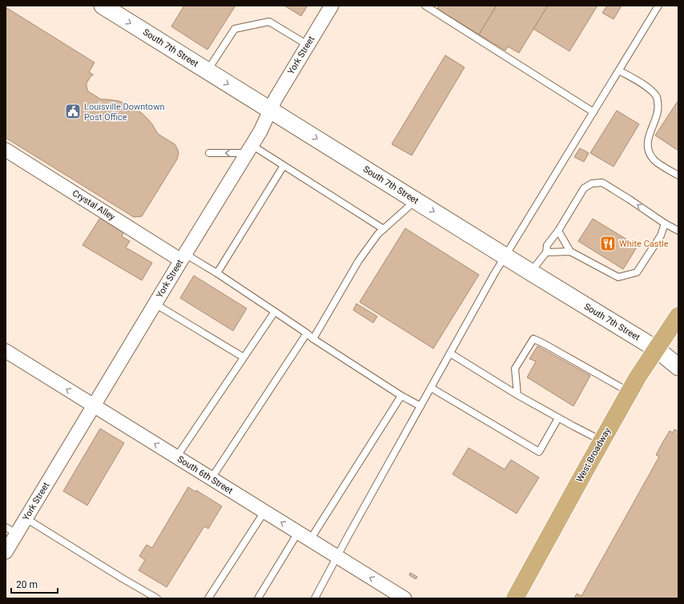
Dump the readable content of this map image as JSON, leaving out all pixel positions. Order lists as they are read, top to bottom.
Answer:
{
  "streets": {
    "main road": ["West Broadway"],
    "street": [
      "South 7th Street",
      "York Street",
      "Crystal Alley",
      "South 6th Street"
    ]
  },
  "crossings": [
    ["South 7th Street", "York Street"],
    ["South 7th Street", "West Broadway"],
    ["York Street", "Crystal Alley"],
    ["York Street", "South 6th Street"]
  ],
  "one_way": ["South 7th Street", "South 6th Street"],
  "places": {
    "public building": ["Louisville Downtown Post Office"],
    "restaurant": ["White Castle"]
  },
  "scale_bar": "20 m"
}
